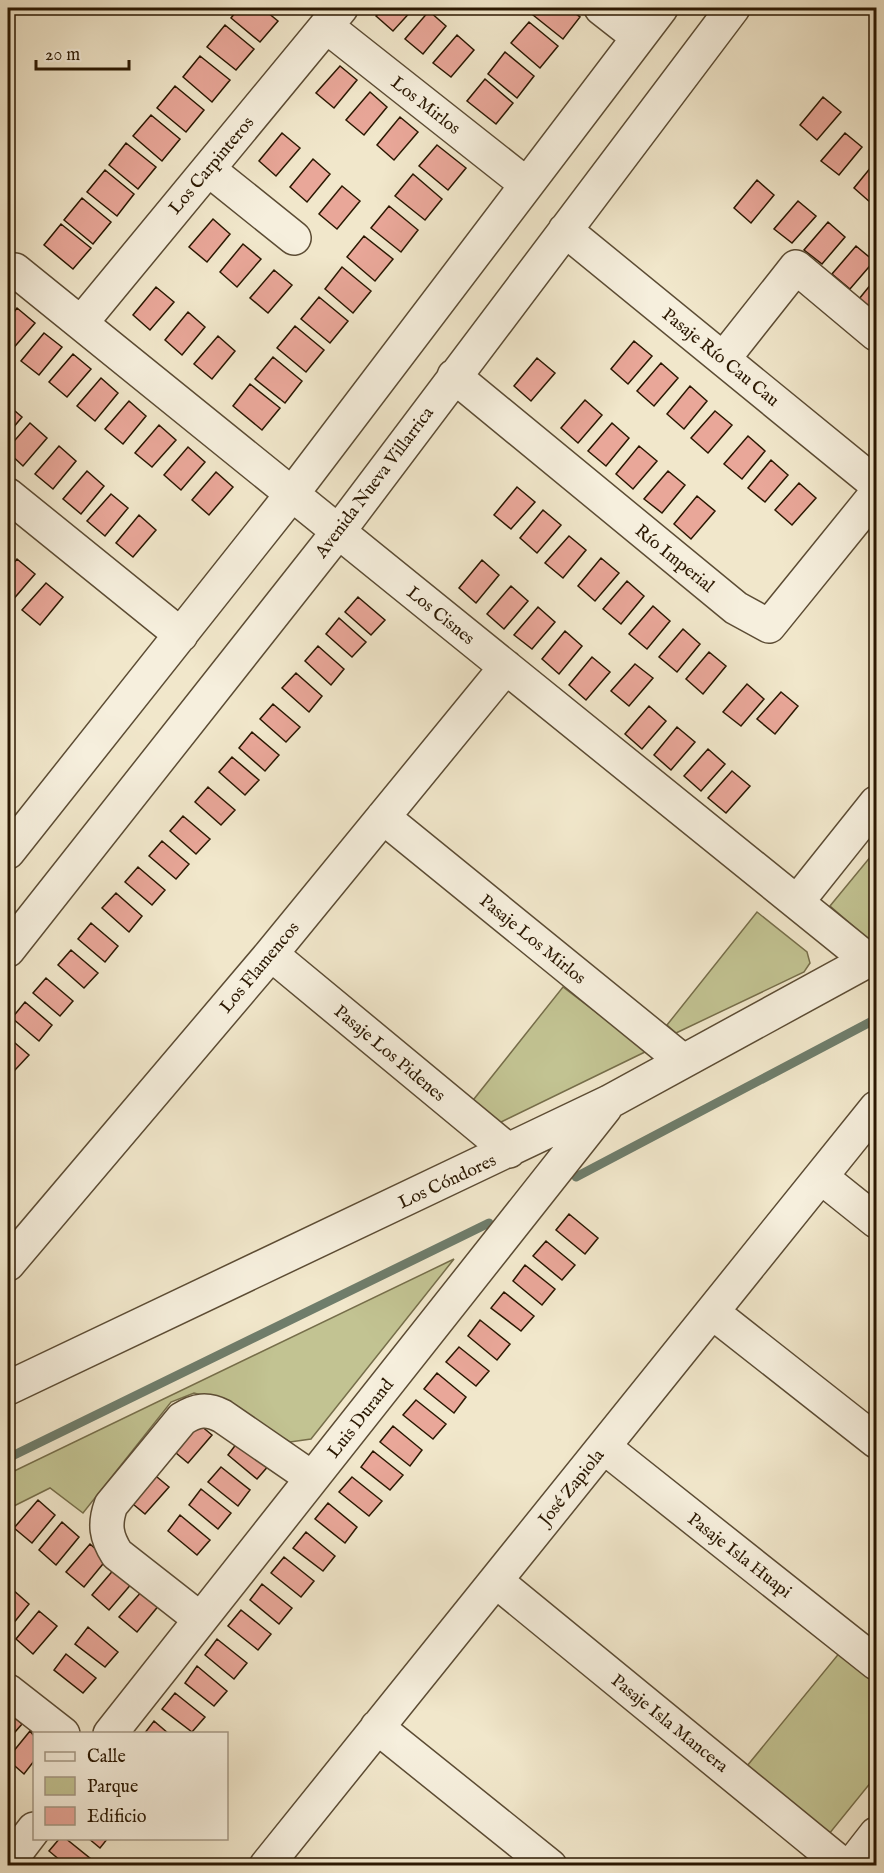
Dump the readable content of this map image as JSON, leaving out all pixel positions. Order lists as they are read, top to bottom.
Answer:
{
  "streets": {
    "street": [
      "Los Mirlos",
      "Los Carpinteros",
      "Pasaje Río Cau Cau",
      "Avenida Nueva Villarrica",
      "Río Imperial",
      "Los Cisnes",
      "Pasaje Los Mirlos",
      "Los Flamencos",
      "Pasaje Los Pidenes",
      "Los Cóndores",
      "Luis Durand",
      "José Zapiola",
      "Pasaje Isla Huapi",
      "Pasaje Isla Mancera"
    ]
  },
  "crossings": [
    ["Los Mirlos", "Los Carpinteros"],
    ["Los Carpinteros", "Los Cisnes"],
    ["Pasaje Río Cau Cau", "Avenida Nueva Villarrica"],
    ["Avenida Nueva Villarrica", "Río Imperial"],
    ["Avenida Nueva Villarrica", "Los Cisnes"],
    ["Los Cisnes", "Los Flamencos"],
    ["Los Cisnes", "Los Cóndores"],
    ["Pasaje Los Mirlos", "Los Flamencos"],
    ["Pasaje Los Mirlos", "Los Cóndores"],
    ["Los Flamencos", "Pasaje Los Pidenes"],
    ["Pasaje Los Pidenes", "Los Cóndores"],
    ["Los Cóndores", "Luis Durand"],
    ["José Zapiola", "Pasaje Isla Huapi"],
    ["José Zapiola", "Pasaje Isla Mancera"]
  ],
  "legend": ["Calle", "Parque", "Edificio"],
  "scale_bar": "20 m"
}
